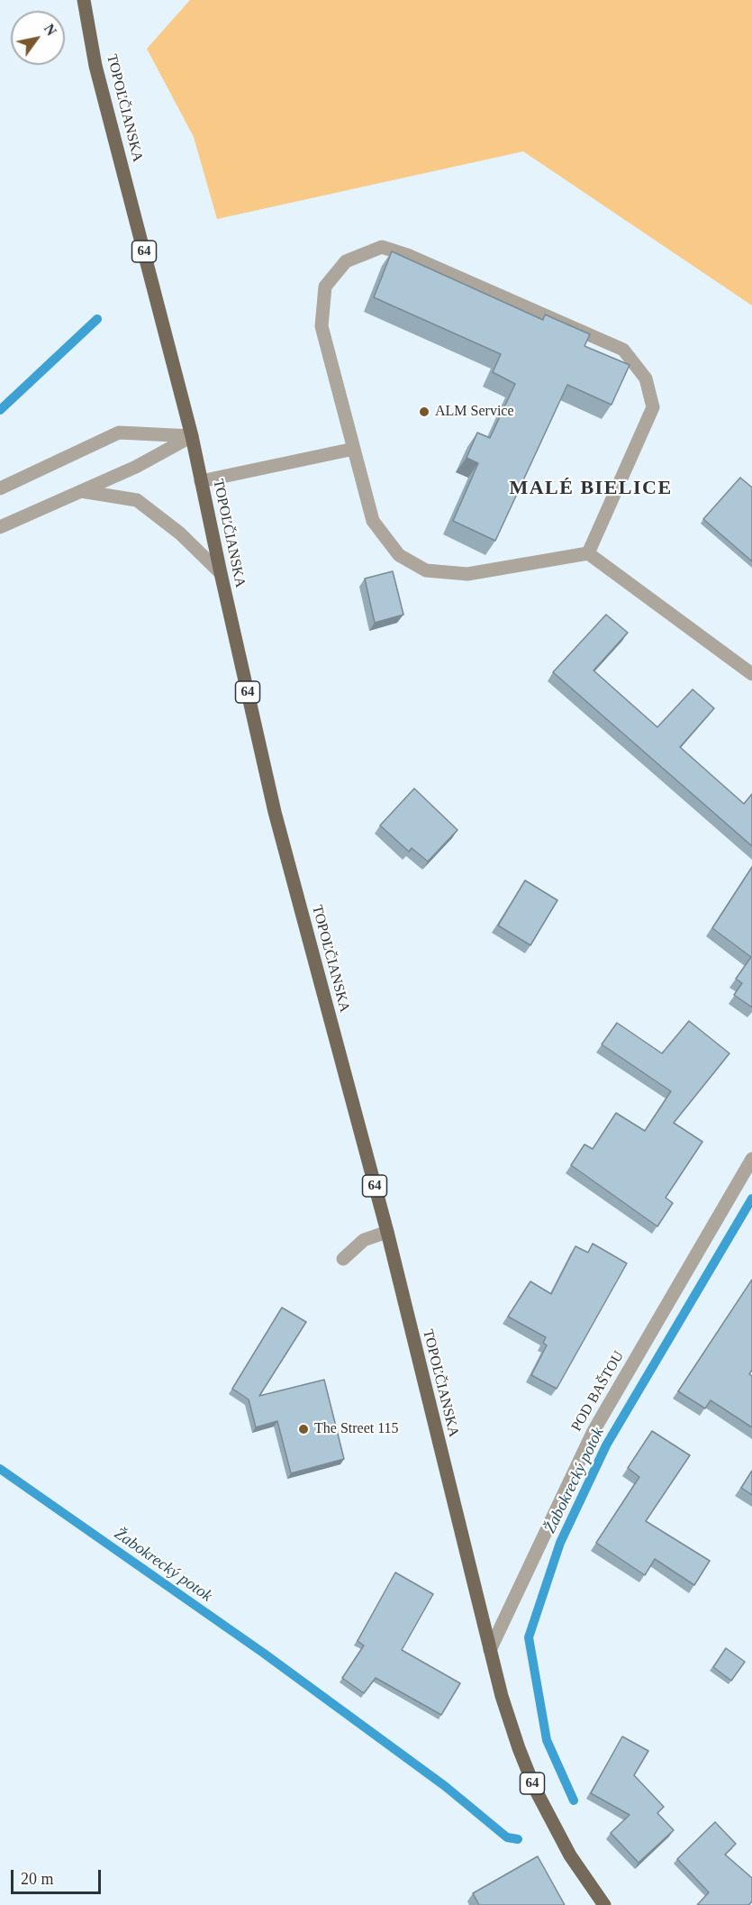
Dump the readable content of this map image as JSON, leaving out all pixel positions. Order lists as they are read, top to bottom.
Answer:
{
  "streets": {
    "main road": ["TOPOĽČIANSKA", "64"],
    "street": ["POD BAŠTOU"]
  },
  "crossings": [
    ["TOPOĽČIANSKA", "POD BAŠTOU"]
  ],
  "districts": ["MALÉ BIELICE"],
  "water": ["Žabokrecký potok"],
  "places": ["ALM Service", "The Street 115"],
  "scale_bar": "20 m",
  "north": "top right"
}
